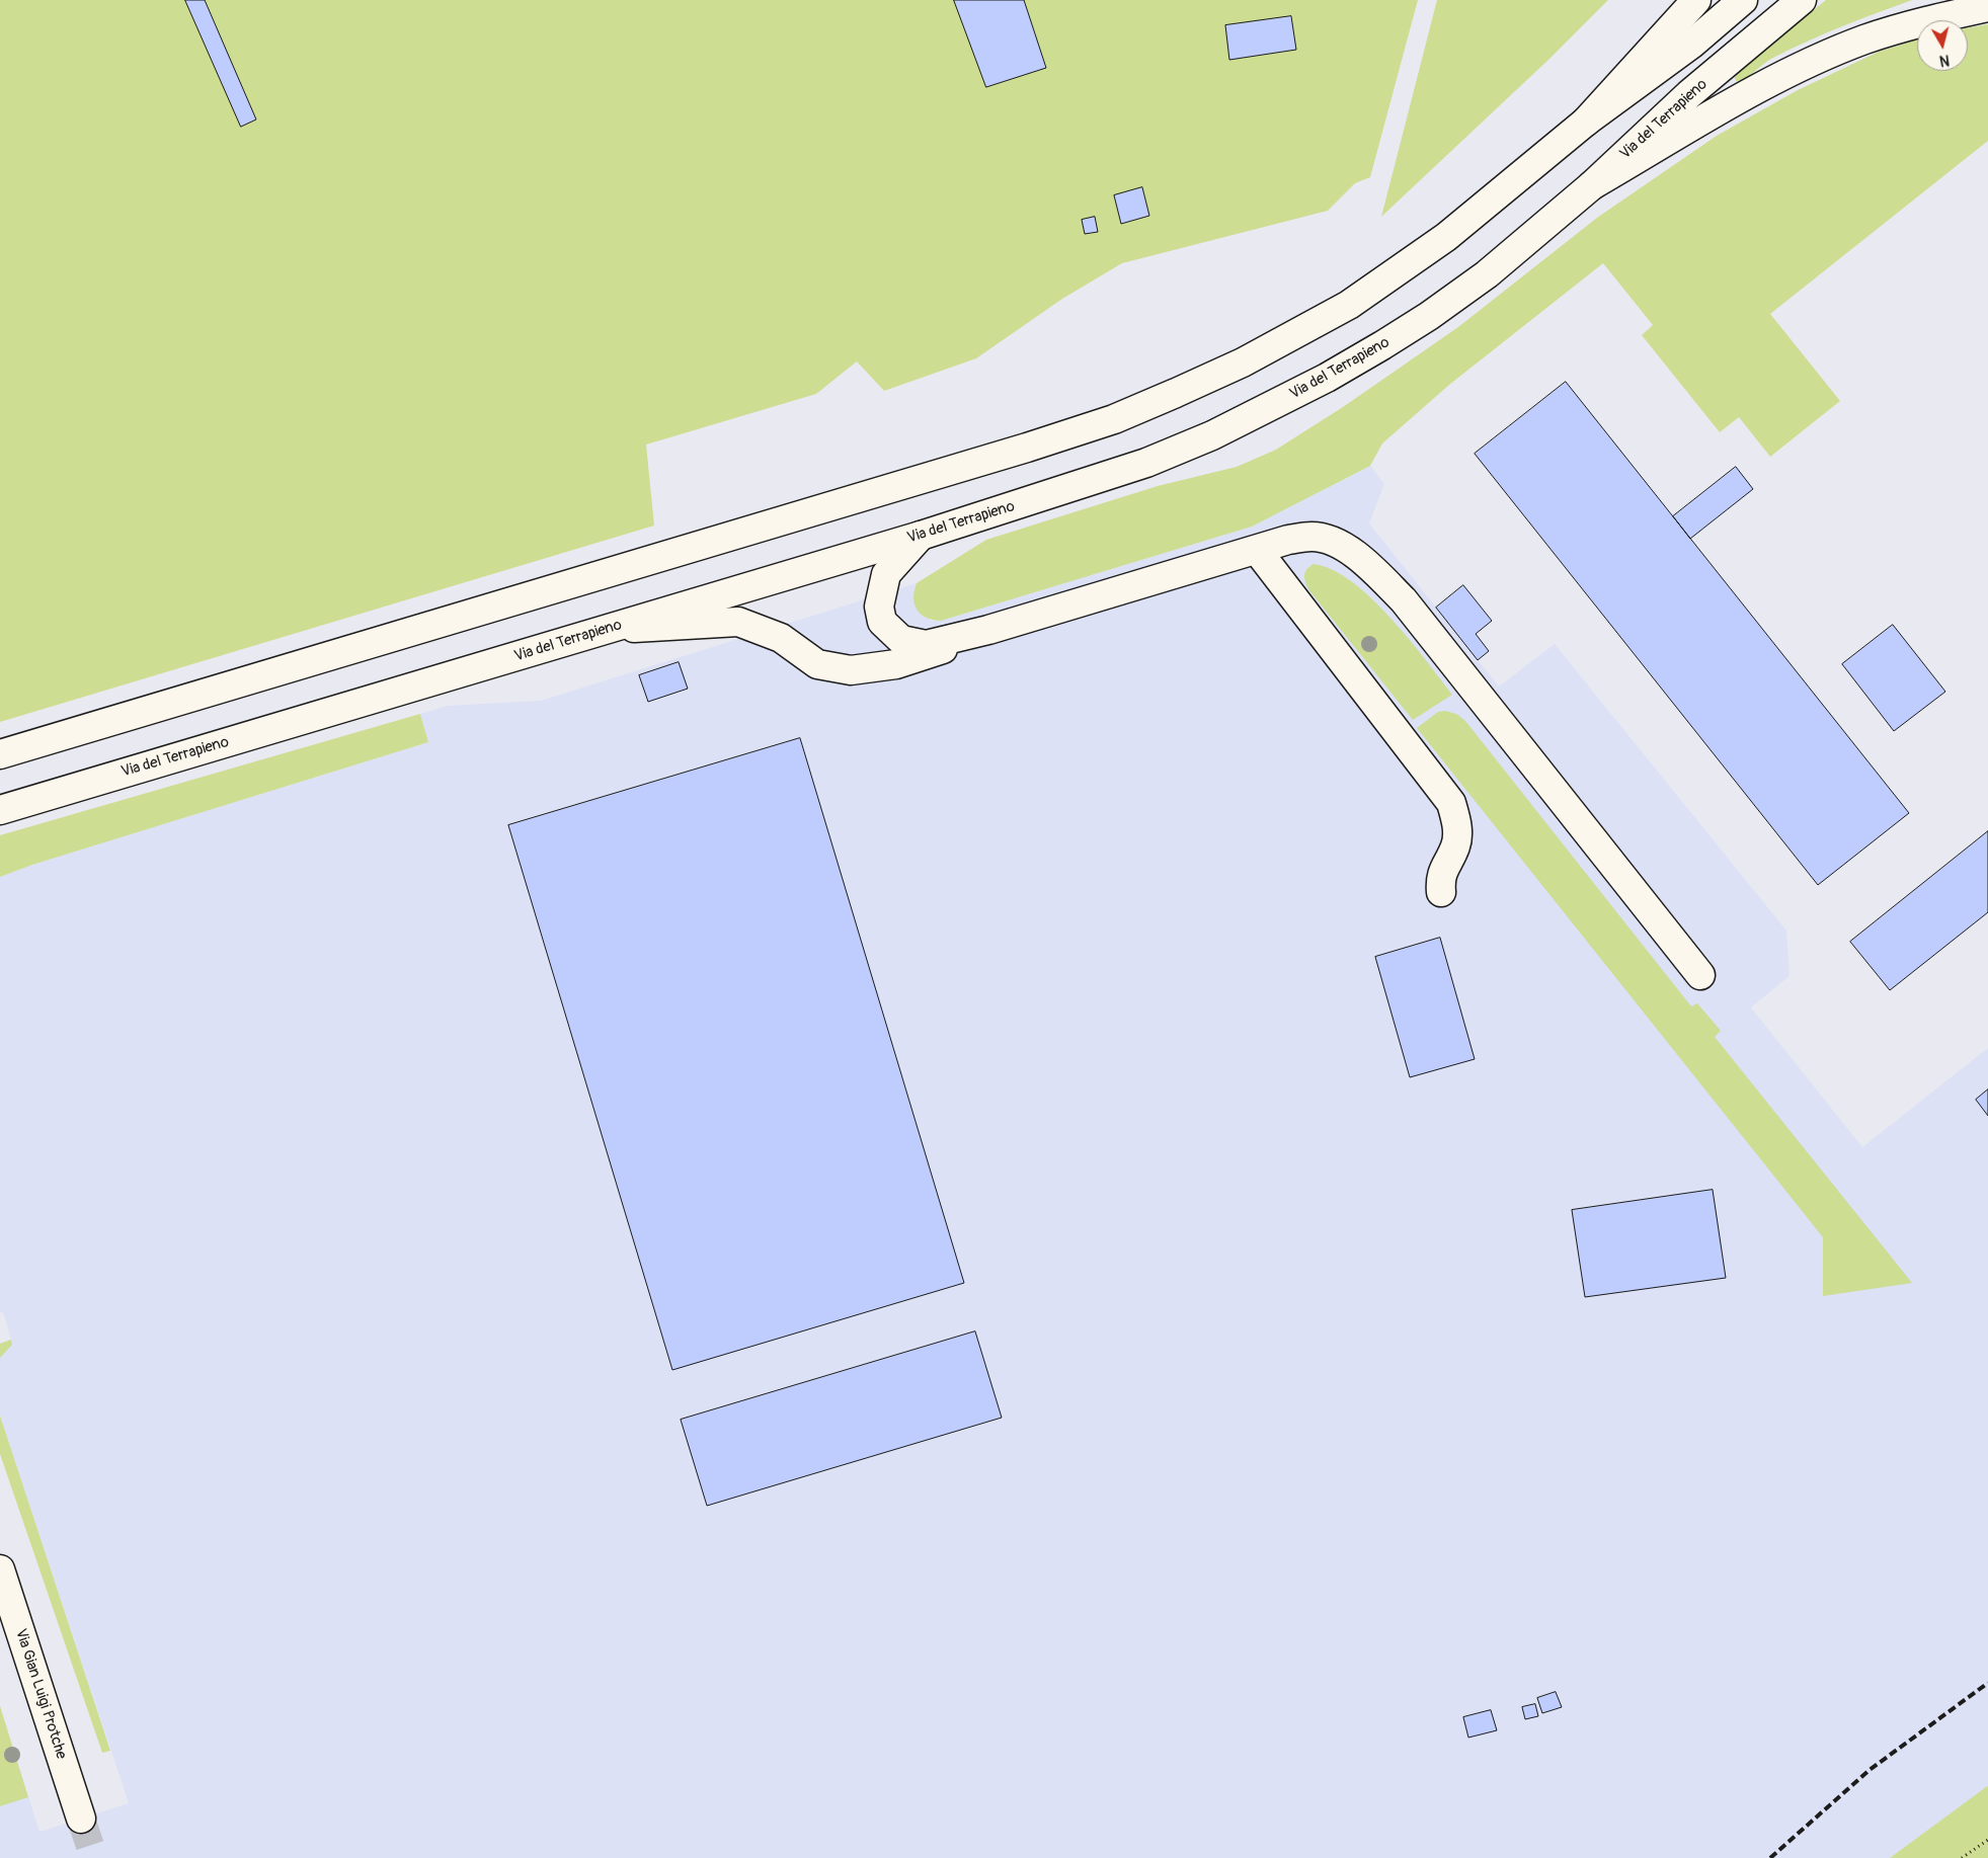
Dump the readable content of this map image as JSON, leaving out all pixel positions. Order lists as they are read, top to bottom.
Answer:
{
  "streets": {
    "main road": ["Via del Terrapieno", "Via Gian Luigi Protche"]
  },
  "north": "bottom"
}
